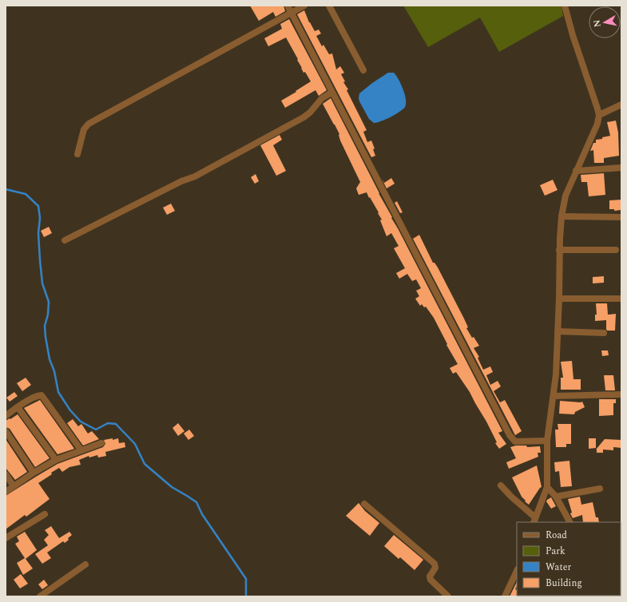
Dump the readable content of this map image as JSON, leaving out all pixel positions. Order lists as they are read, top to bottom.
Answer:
{
  "legend": [
    "Road",
    "Park",
    "Water",
    "Building"
  ],
  "north": "left"
}
